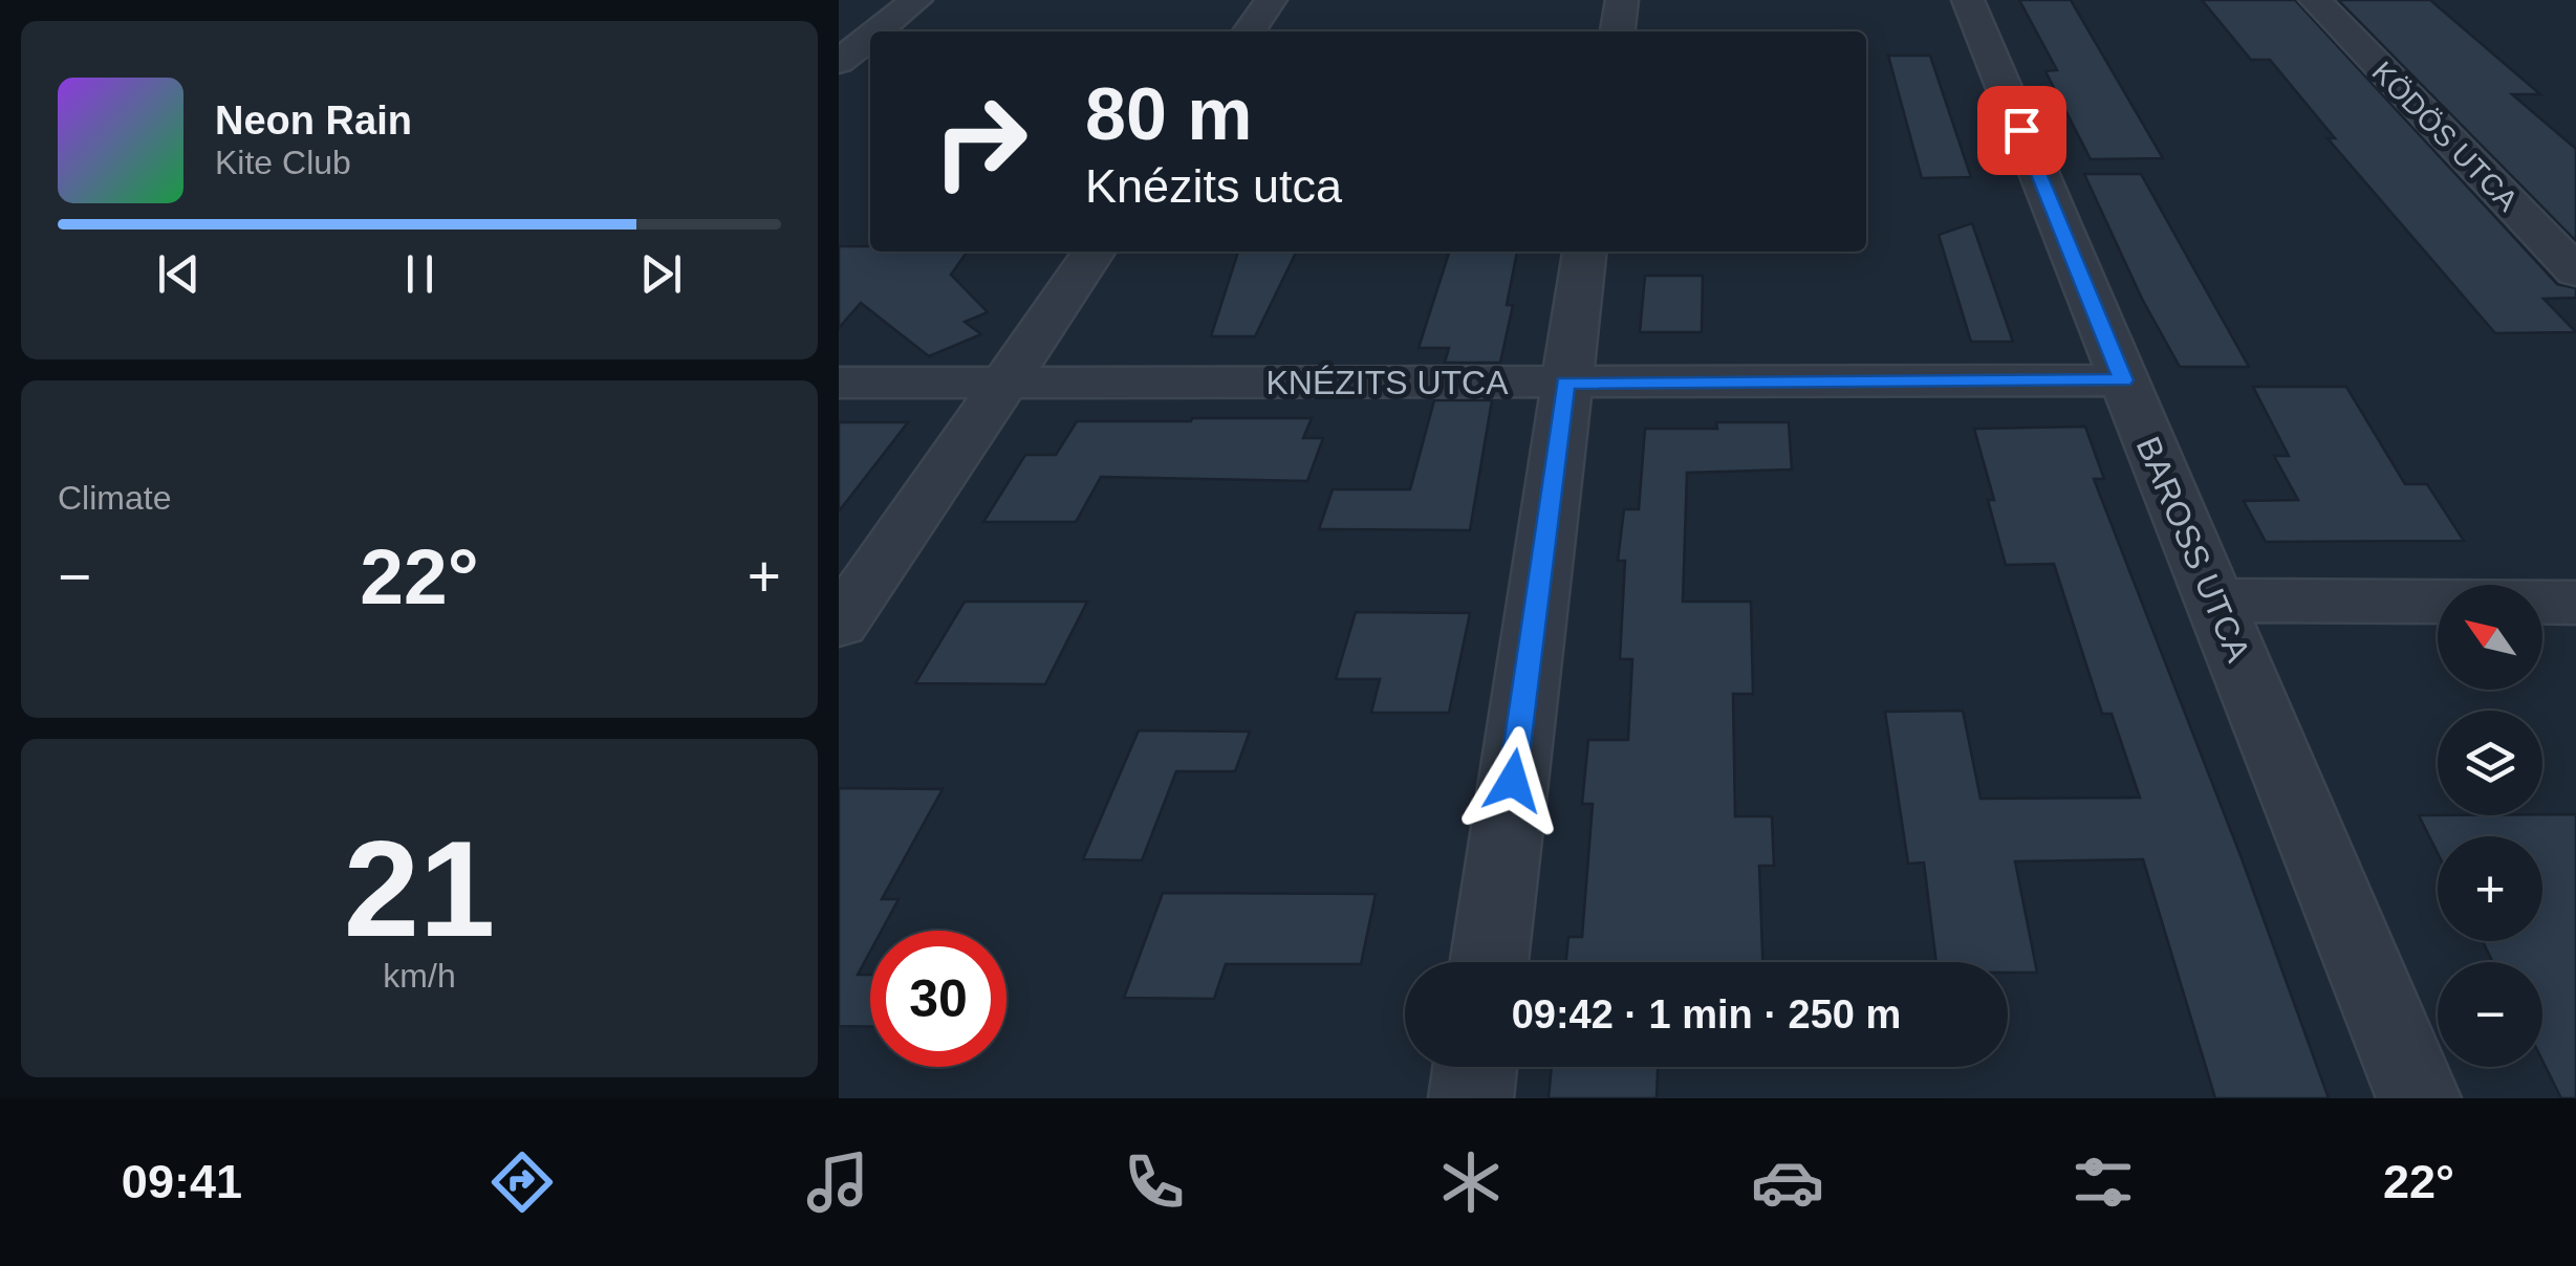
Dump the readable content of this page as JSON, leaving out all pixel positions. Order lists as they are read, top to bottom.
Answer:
{
  "streets": {
    "street": ["KÖDÖS UTCA", "KNÉZITS UTCA", "BAROSS UTCA"]
  },
  "crossings": [
    ["KNÉZITS UTCA", "BAROSS UTCA"]
  ],
  "north": "top left",
  "page": {
    "turn": ["80 m", "Knézits utca"],
    "song": ["Neon Rain", "Kite Club"],
    "tile": [
      "Climate",
      ["21", "km/h"]
    ],
    "heat": ["−", "22°", "+"],
    "map_buttons": ["+", "−"],
    "limit": "30",
    "trip": "09:42 · 1 min · 250 m",
    "tabs": ["09:41", "22°"]
  }
}
